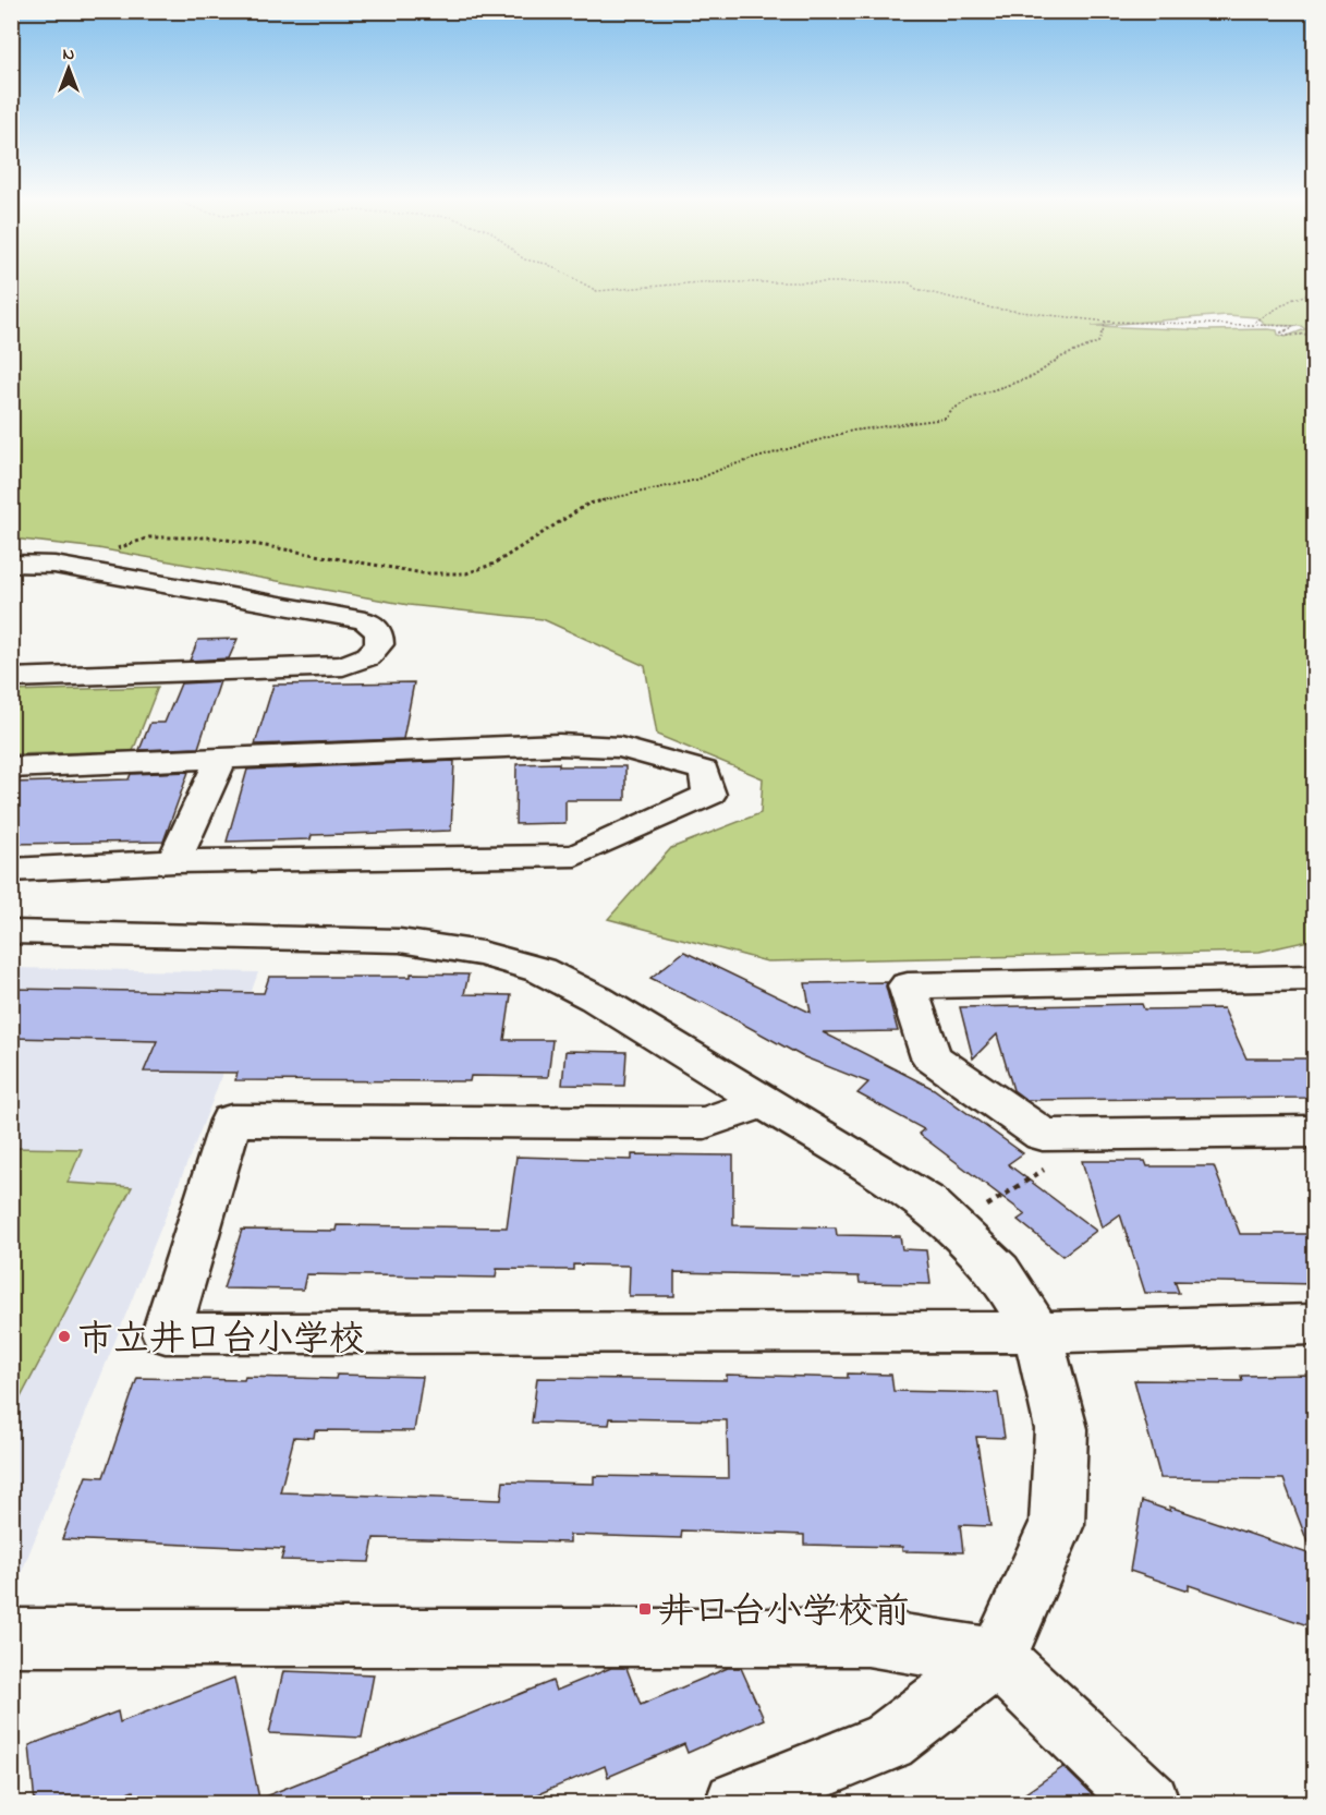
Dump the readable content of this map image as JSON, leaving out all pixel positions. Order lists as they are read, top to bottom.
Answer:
{
  "places": {
    "other": ["市立井口台小学校"],
    "transit": ["井口台小学校前"]
  },
  "north": "top"
}
